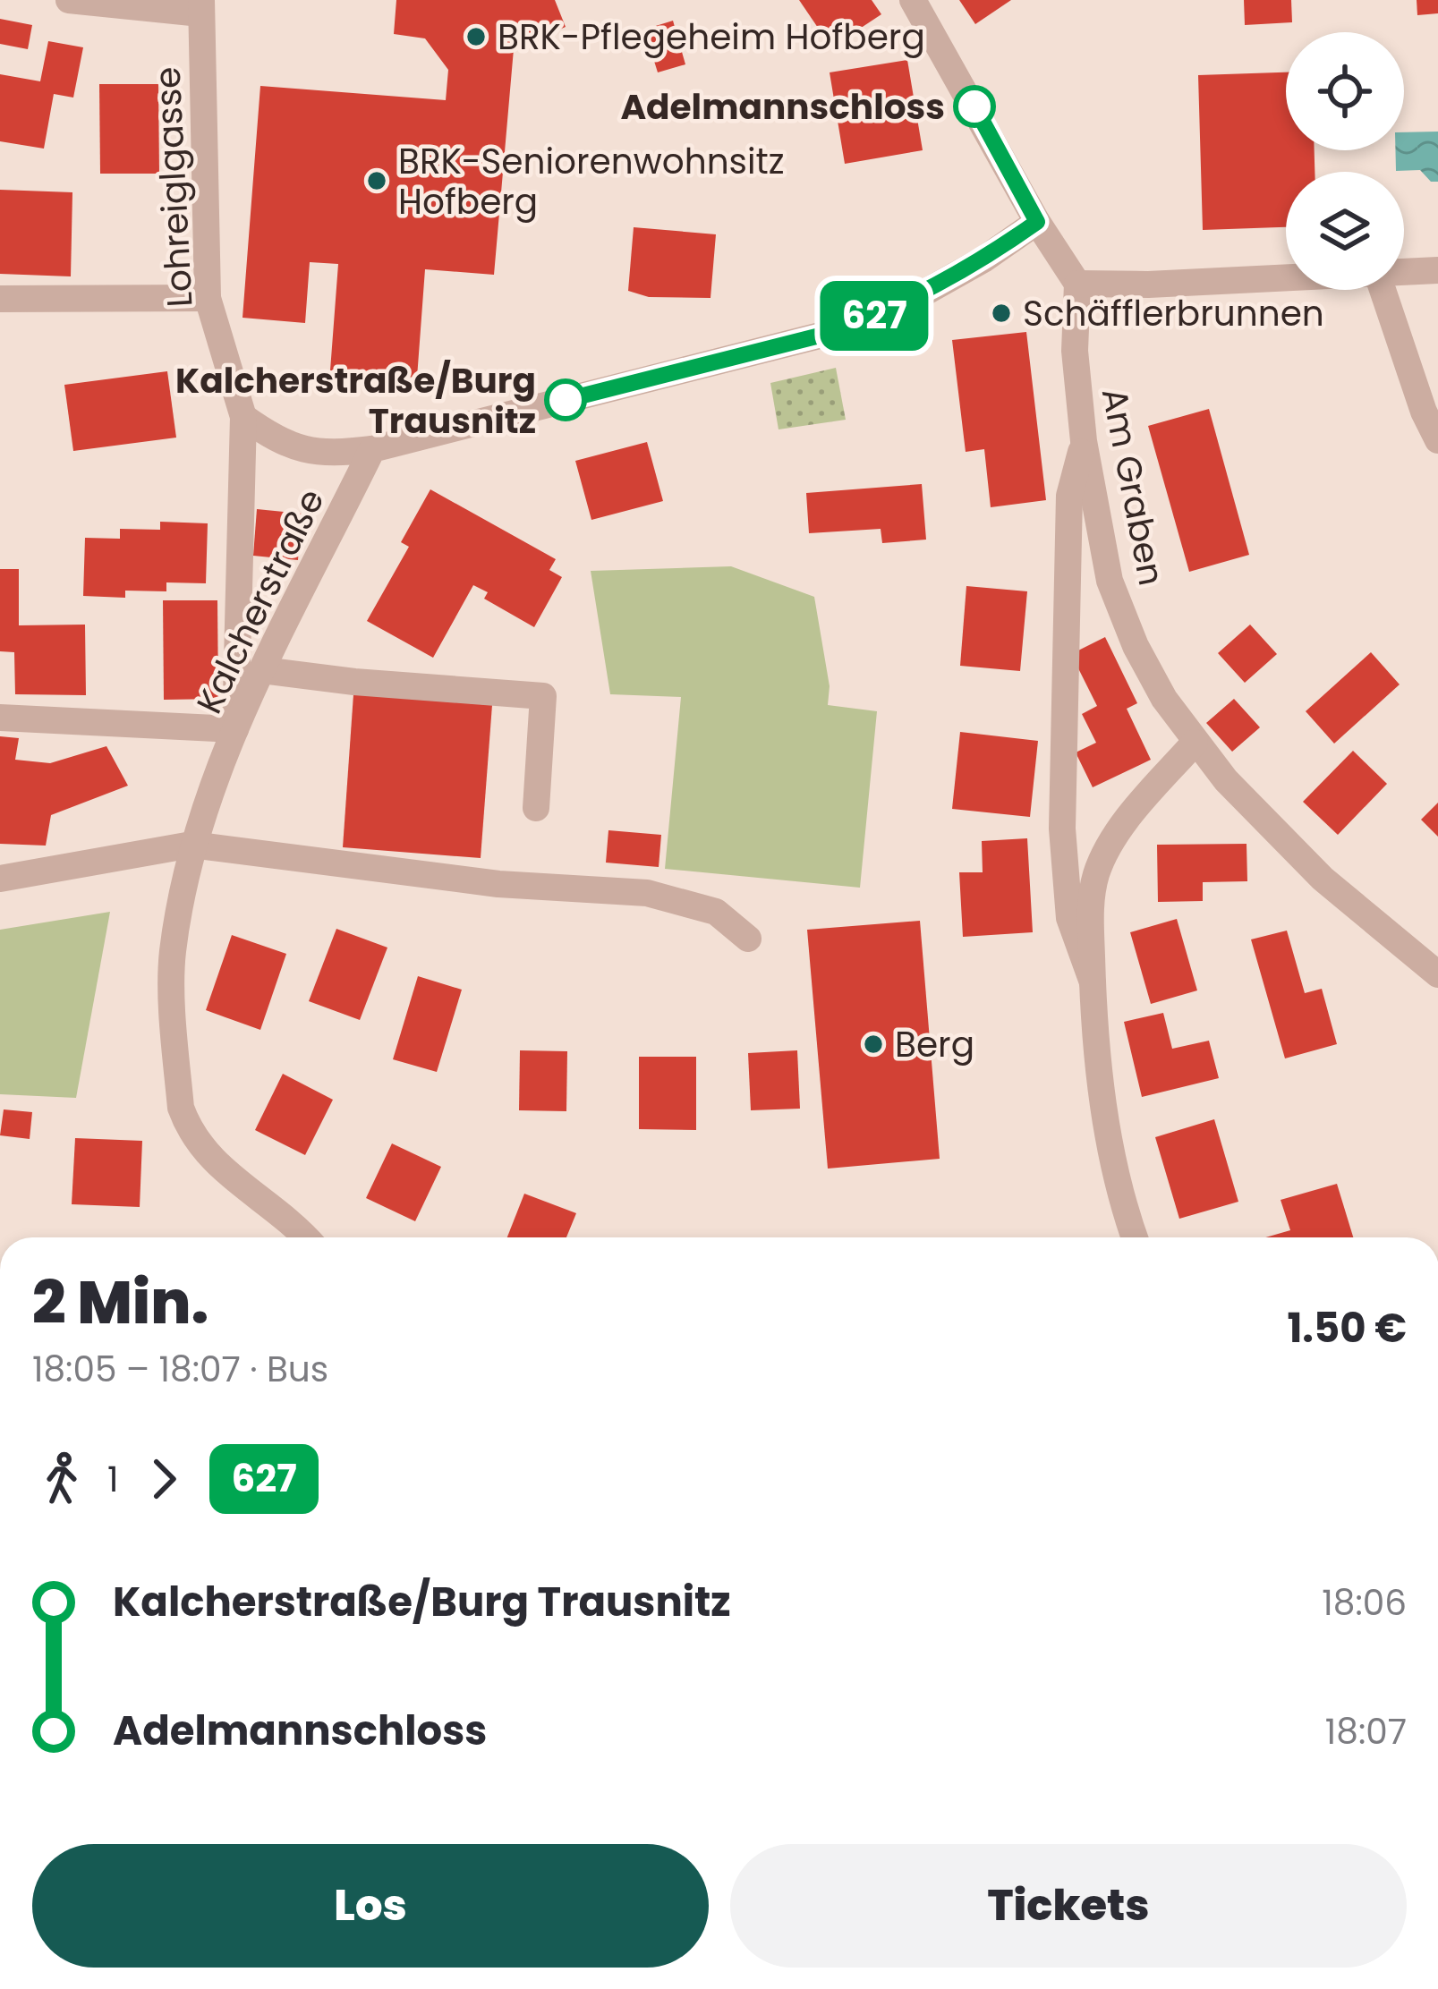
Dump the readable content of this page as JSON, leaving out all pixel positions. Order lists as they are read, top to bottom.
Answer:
{
  "streets": {
    "street": ["Lohreiglgasse", "Am Graben", "Kalcherstraße"]
  },
  "crossings": [
    ["Lohreiglgasse", "Kalcherstraße"]
  ],
  "places": [
    "BRK-Pflegeheim Hofberg",
    "Adelmannschloss",
    "BRK-Seniorenwohnsitz Hofberg",
    "Schäfflerbrunnen",
    "Kalcherstraße/Burg Trausnitz",
    "Berg"
  ],
  "lines": ["bus line 627"],
  "page": {
    "on_map": "627",
    "heading": ["2 Min.", "18:05 – 18:07 · Bus", "1.50 €"],
    "legs": ["1", "627"],
    "list": [
      {
        "name": "Kalcherstraße/Burg Trausnitz",
        "value": "18:06"
      },
      {
        "name": "Adelmannschloss",
        "value": "18:07"
      }
    ],
    "buttons": ["Los", "Tickets"]
  }
}
